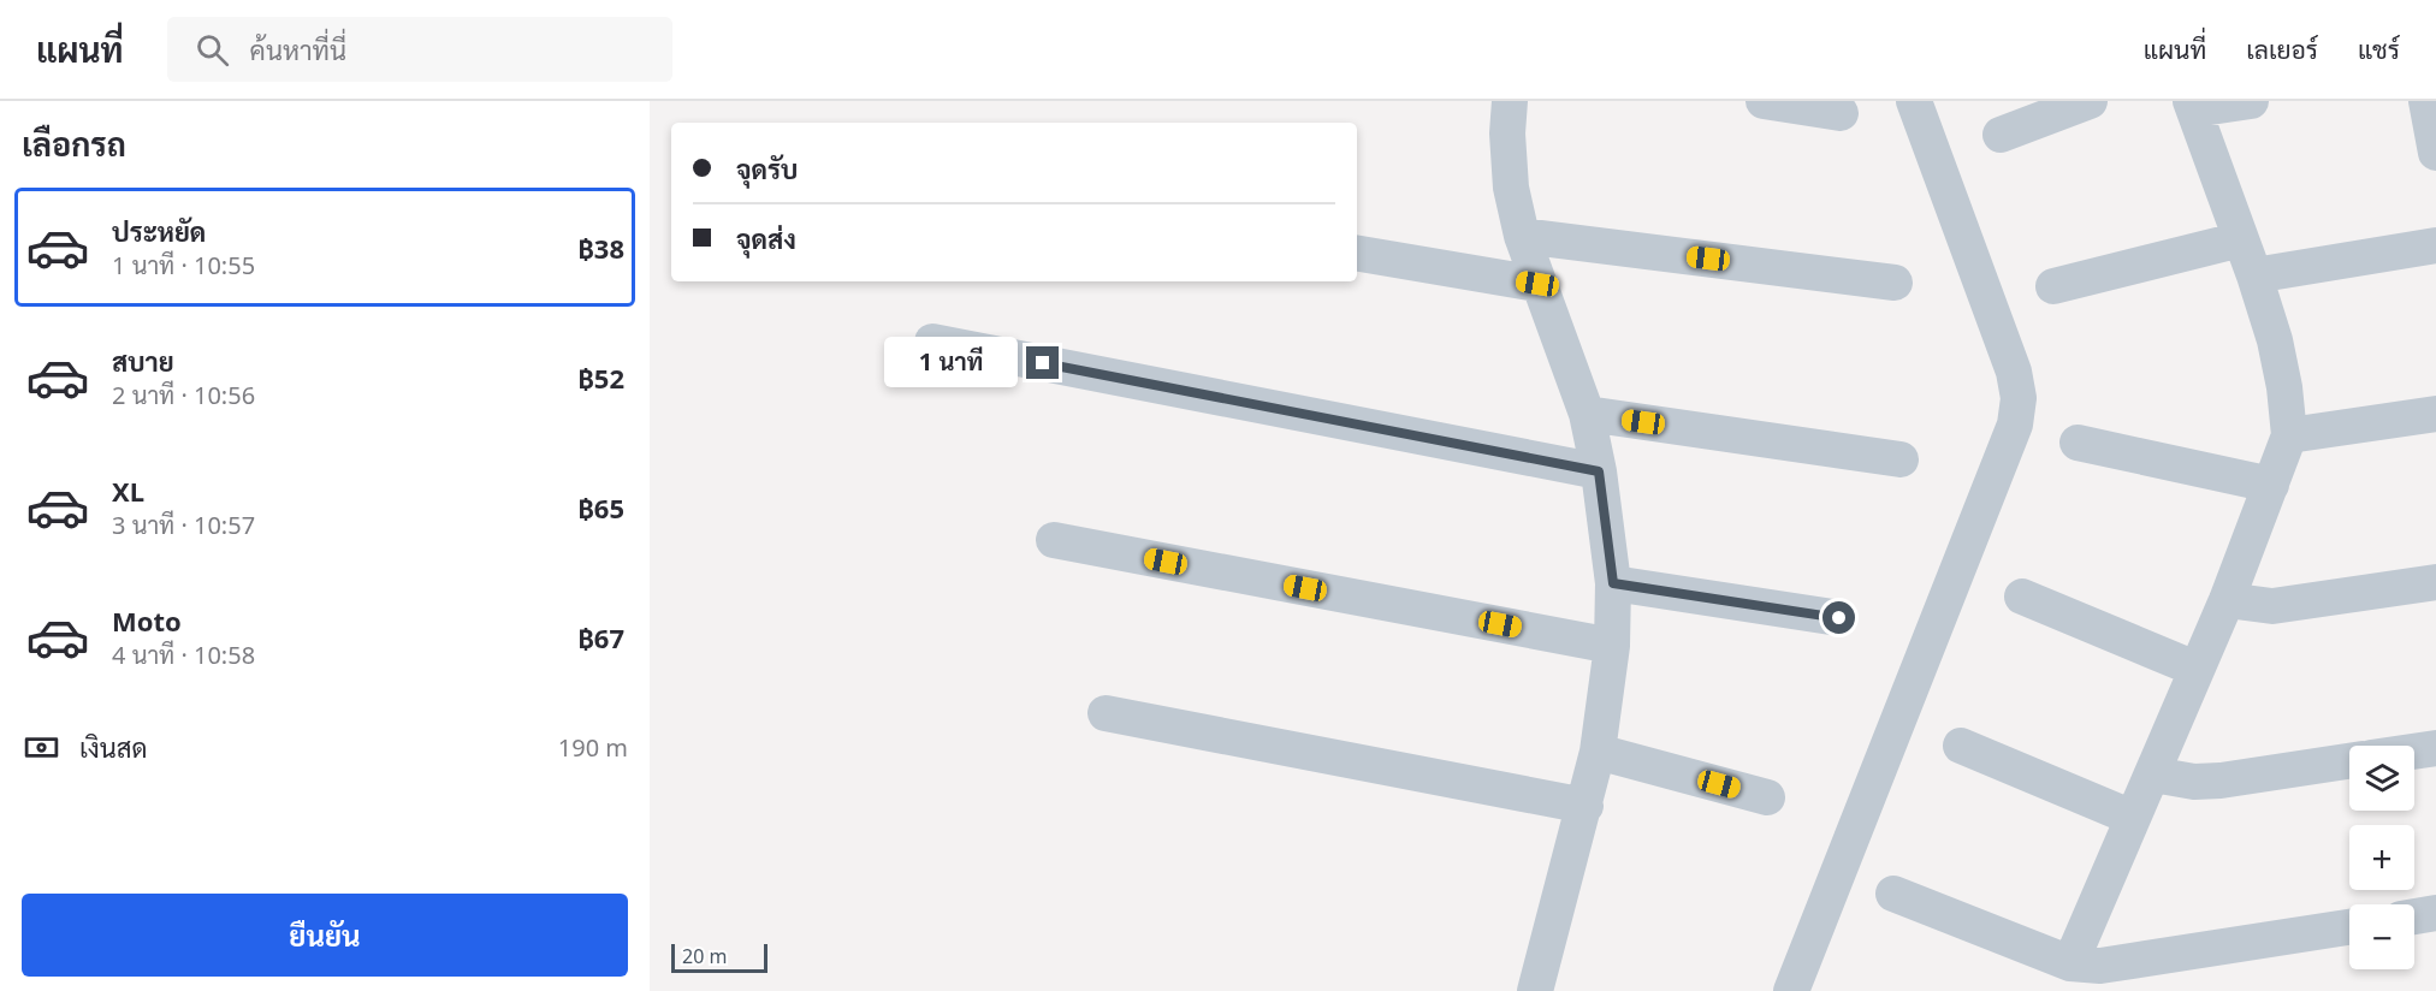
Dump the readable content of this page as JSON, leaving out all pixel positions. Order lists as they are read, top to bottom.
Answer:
{
  "scale_bar": "20 m",
  "page": {
    "header": "แผนที่",
    "search": "ค้นหาที่นี่",
    "nav": ["แผนที่", "เลเยอร์", "แชร์"],
    "heading": "เลือกรถ",
    "banner": ["จุดรับ", "จุดส่ง"],
    "list": [
      {
        "name": "ประหยัด",
        "note": "1 นาที · 10:55",
        "value": "฿38"
      },
      {
        "name": "สบาย",
        "note": "2 นาที · 10:56",
        "value": "฿52"
      },
      {
        "name": "XL",
        "note": "3 นาที · 10:57",
        "value": "฿65"
      },
      {
        "name": "Moto",
        "note": "4 นาที · 10:58",
        "value": "฿67"
      }
    ],
    "bubble": "1 นาที",
    "pay": ["เงินสด", "190 m"],
    "map_buttons": ["+", "−"],
    "buttons": "ยืนยัน",
    "scale": "20 m"
  }
}
